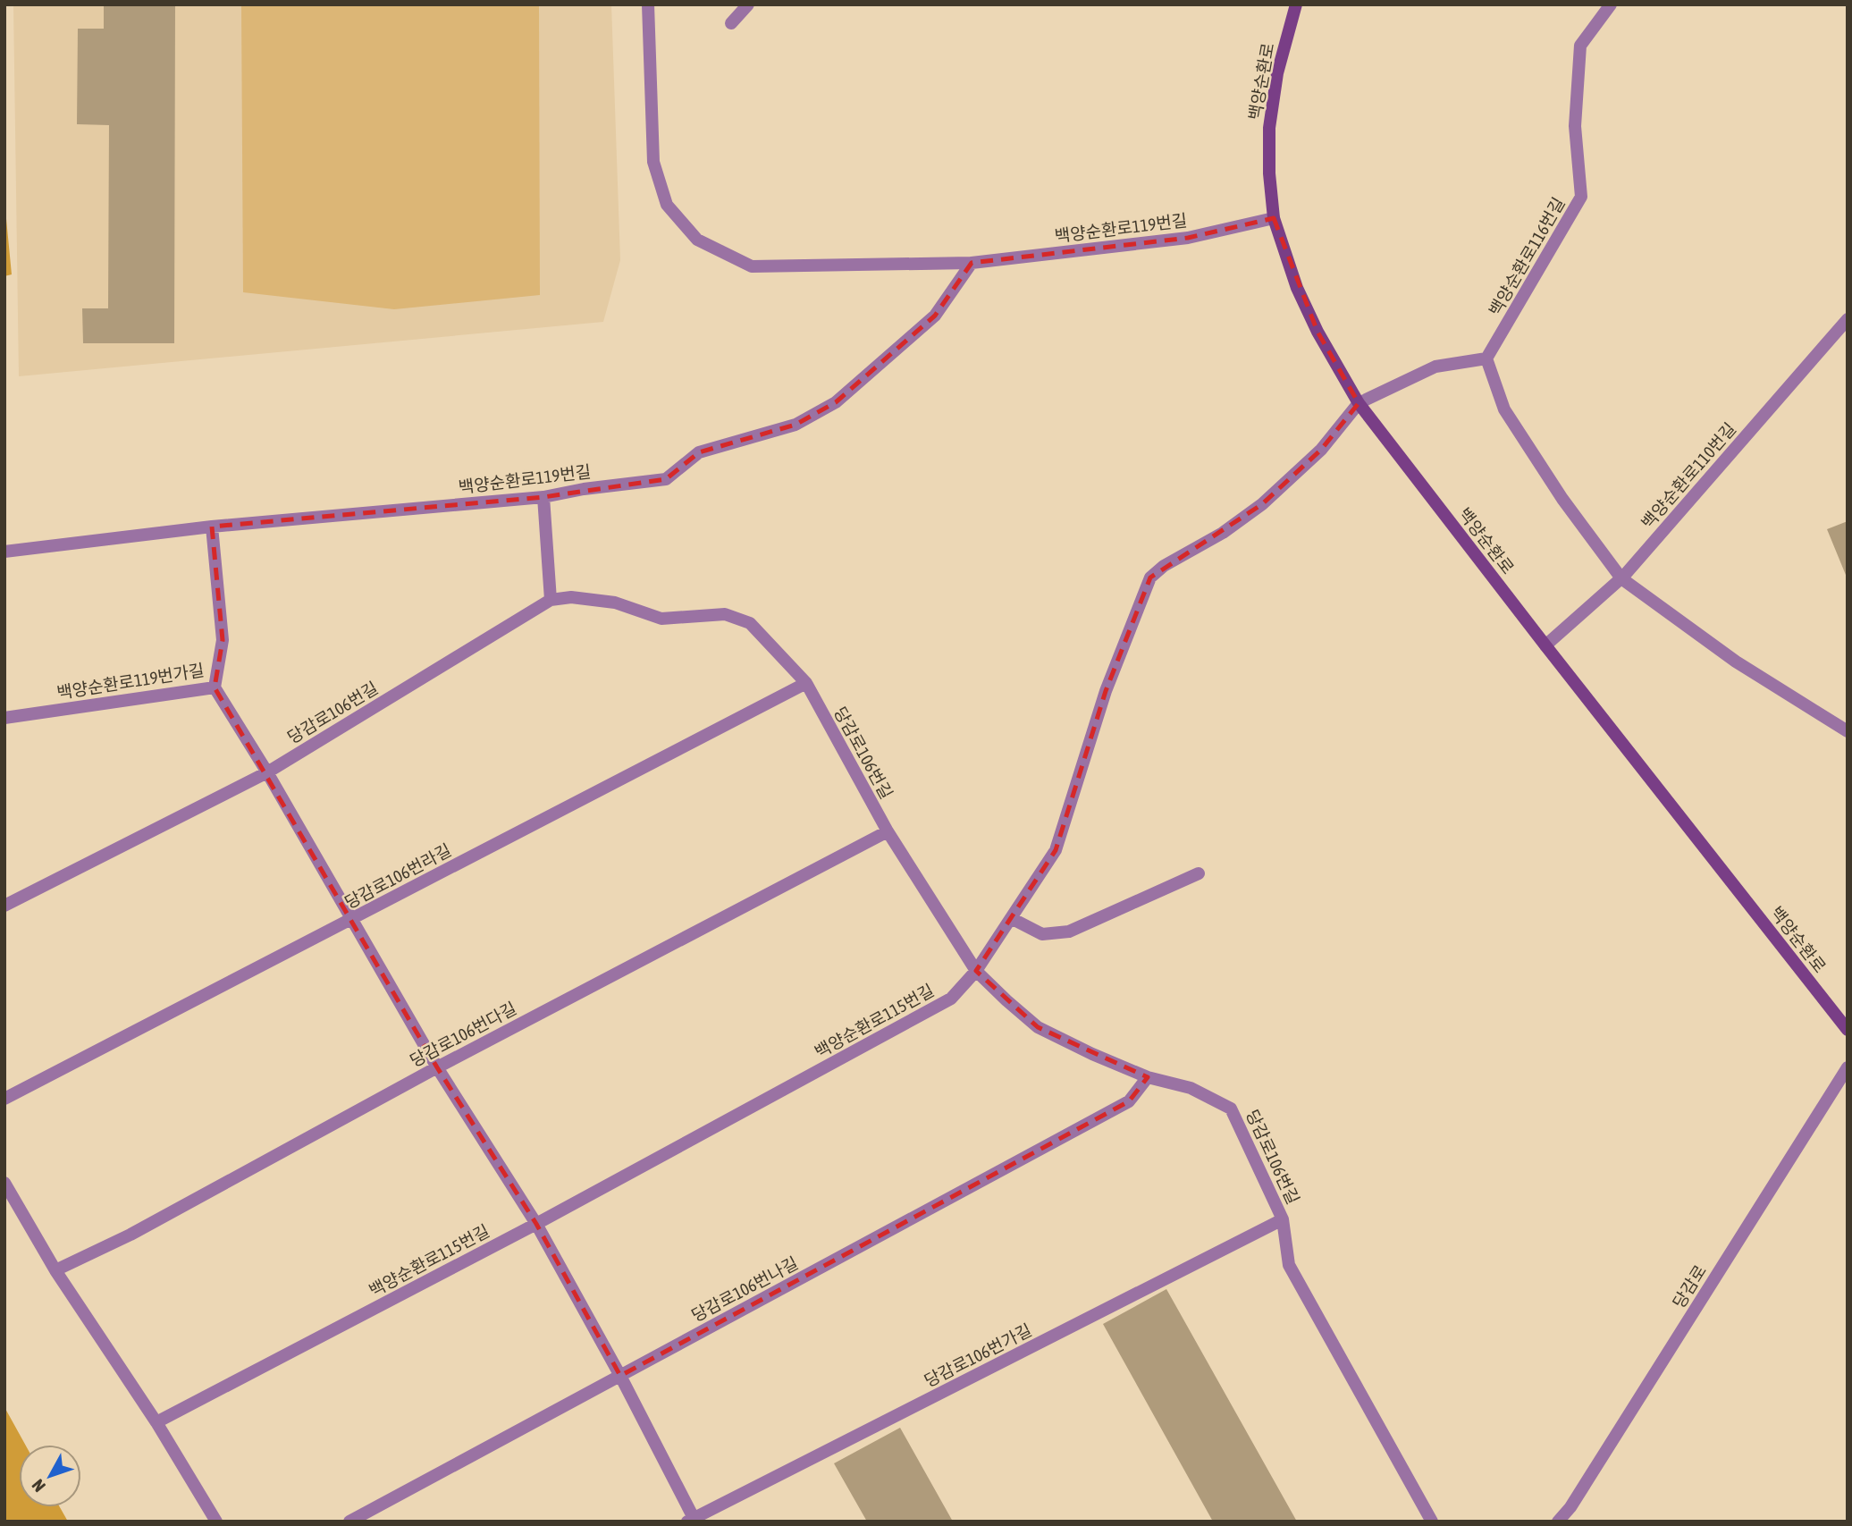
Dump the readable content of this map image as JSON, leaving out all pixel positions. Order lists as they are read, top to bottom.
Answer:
{
  "streets": {
    "main road": ["백양순환로"],
    "street": [
      "백양순환로119번길",
      "백양순환로116번길",
      "백양순환로110번길",
      "백양순환로119번가길",
      "당감로106번길",
      "당감로106번라길",
      "백양순환로115번길",
      "당감로106번다길",
      "당감로",
      "당감로106번나길",
      "당감로106번가길"
    ]
  },
  "crossings": [
    ["백양순환로", "백양순환로119번길"],
    ["백양순환로", "백양순환로110번길"],
    ["백양순환로", "백양순환로115번길"],
    ["백양순환로119번길", "백양순환로119번가길"],
    ["당감로106번길", "당감로106번라길"],
    ["당감로106번길", "백양순환로115번길"],
    ["당감로106번길", "당감로106번다길"],
    ["당감로106번길", "당감로106번나길"],
    ["당감로106번길", "당감로106번가길"]
  ],
  "north": "bottom left"
}
